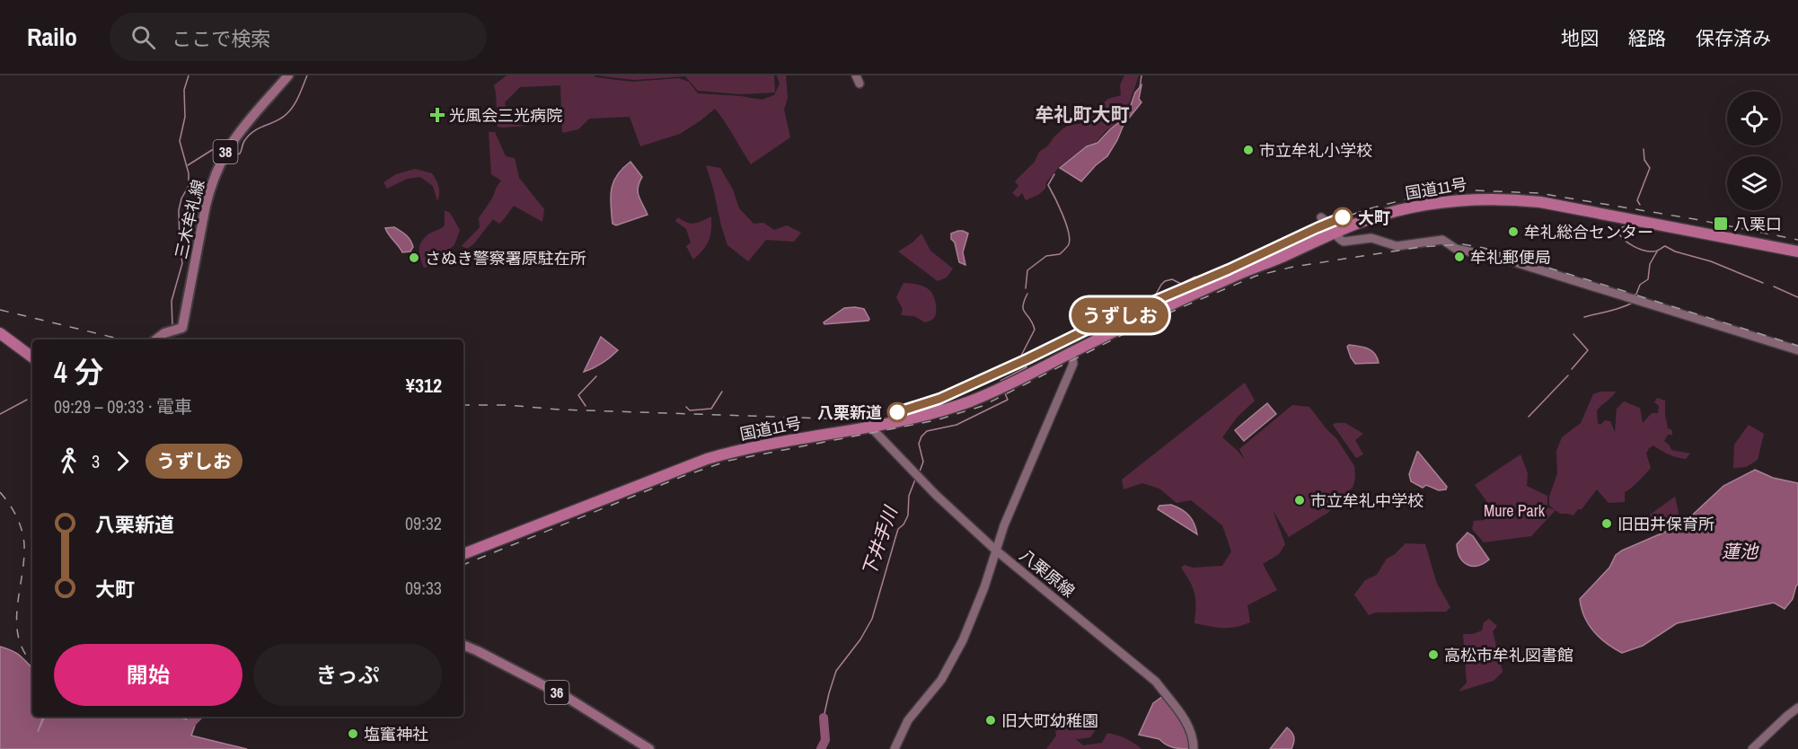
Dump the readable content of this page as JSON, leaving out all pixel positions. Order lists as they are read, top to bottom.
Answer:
{
  "streets": {
    "highway": ["国道11号"],
    "main road": ["38", "三木牟礼線", "36"],
    "street": ["八栗原線"]
  },
  "crossings": [
    ["国道11号", "八栗原線"]
  ],
  "districts": ["牟礼町大町"],
  "water": ["下井手川", "蓮池"],
  "parks": ["Mure Park"],
  "places": {
    "health": ["光風会三光病院"],
    "other": [
      "市立牟礼小学校",
      "大町",
      "牟礼総合センター",
      "牟礼郵便局",
      "さぬき警察署原駐在所",
      "八栗新道",
      "市立牟礼中学校",
      "旧田井保育所",
      "高松市牟礼図書館",
      "旧大町幼稚園",
      "塩竃神社"
    ],
    "transit": ["八栗口"]
  },
  "page": {
    "header": "Railo",
    "search": "ここで検索",
    "nav": ["地図", "経路", "保存済み"],
    "on_map": "うずしお",
    "heading": ["4 分", "09:29 – 09:33 · 電車", "¥312"],
    "legs": ["3", "うずしお"],
    "list": [
      {
        "name": "八栗新道",
        "value": "09:32"
      },
      {
        "name": "大町",
        "value": "09:33"
      }
    ],
    "buttons": ["開始", "きっぷ"]
  }
}
